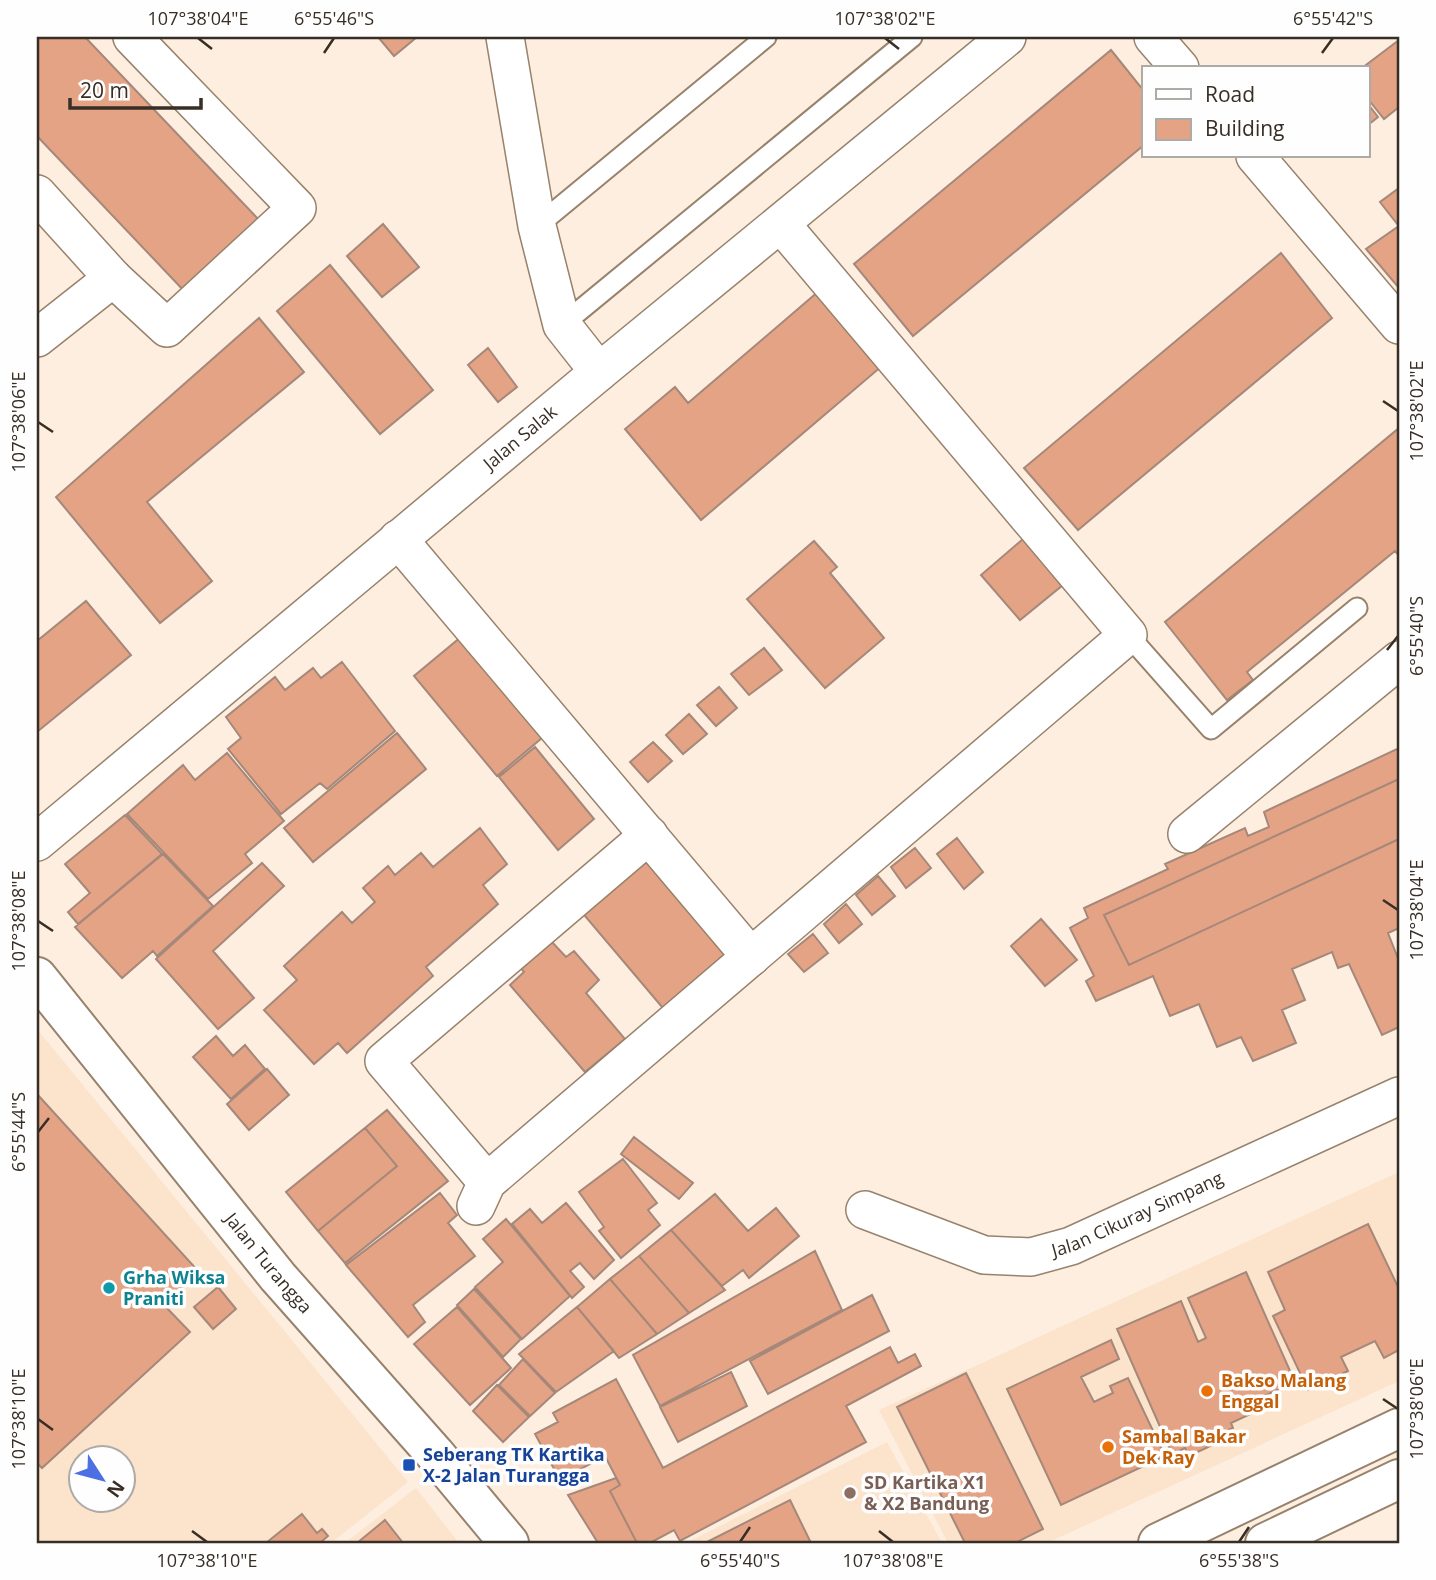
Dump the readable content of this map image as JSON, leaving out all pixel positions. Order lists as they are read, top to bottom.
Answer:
{
  "streets": {
    "main road": ["Jalan Turangga"],
    "street": ["Jalan Salak", "Jalan Cikuray Simpang"]
  },
  "places": {
    "other": [
      "Grha Wiksa Praniti",
      "Bakso Malang Enggal",
      "Sambal Bakar Dek Ray",
      "SD Kartika X1 & X2 Bandung"
    ],
    "transit": ["Seberang TK Kartika X-2 Jalan Turangga"]
  },
  "legend": ["Road", "Building"],
  "scale_bar": "20 m",
  "north": "bottom right",
  "coordinates": [
    "107°38'04\"E",
    "6°55'46\"S",
    "107°38'02\"E",
    "6°55'42\"S",
    "107°38'06\"E",
    "6°55'40\"S",
    "107°38'08\"E",
    "6°55'44\"S",
    "107°38'10\"E",
    "6°55'38\"S"
  ]
}
